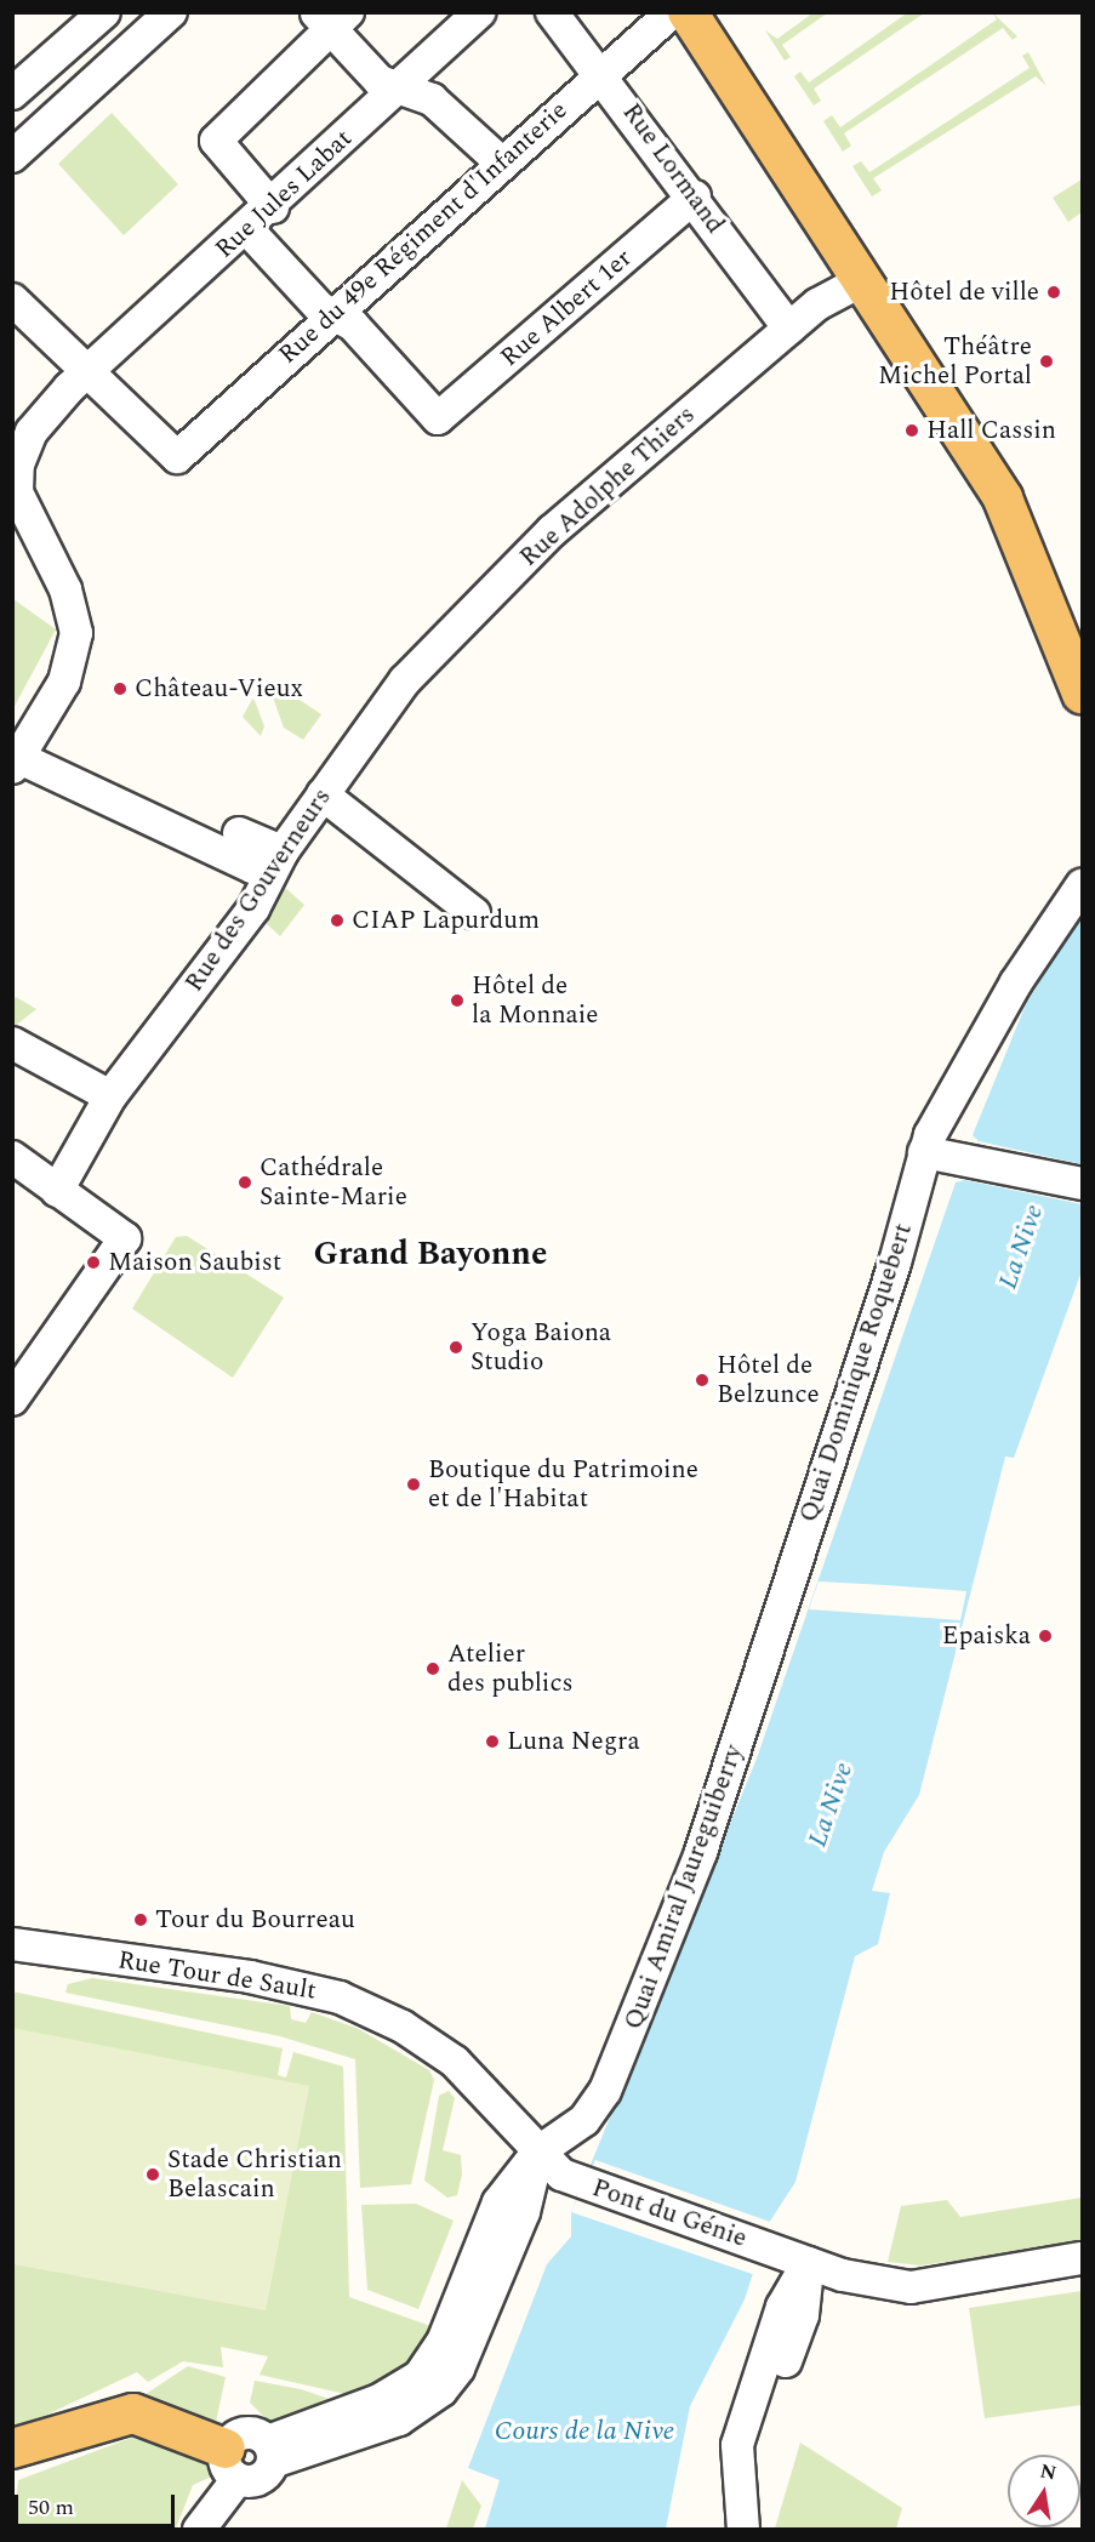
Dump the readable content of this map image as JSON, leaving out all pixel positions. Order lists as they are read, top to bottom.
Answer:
{
  "streets": {
    "street": [
      "Rue Lormand",
      "Rue Jules Labat",
      "Rue du 49e Régiment d'Infanterie",
      "Rue Albert 1er",
      "Rue Adolphe Thiers",
      "Rue des Gouverneurs",
      "Quai Dominique Roquebert",
      "Quai Amiral Jaureguiberry",
      "Rue Tour de Sault",
      "Pont du Génie"
    ]
  },
  "crossings": [
    ["Rue Lormand", "Rue du 49e Régiment d'Infanterie"],
    ["Rue Lormand", "Rue Albert 1er"],
    ["Rue Lormand", "Rue Adolphe Thiers"],
    ["Rue Jules Labat", "Rue du 49e Régiment d'Infanterie"],
    ["Rue du 49e Régiment d'Infanterie", "Rue Albert 1er"],
    ["Rue Adolphe Thiers", "Rue des Gouverneurs"],
    ["Quai Dominique Roquebert", "Quai Amiral Jaureguiberry"],
    ["Quai Amiral Jaureguiberry", "Rue Tour de Sault"],
    ["Quai Amiral Jaureguiberry", "Pont du Génie"],
    ["Rue Tour de Sault", "Pont du Génie"]
  ],
  "districts": ["Grand Bayonne"],
  "water": ["La Nive", "Cours de la Nive"],
  "places": [
    "Hôtel de ville",
    "Théâtre Michel Portal",
    "Hall Cassin",
    "Château-Vieux",
    "CIAP Lapurdum",
    "Hôtel de la Monnaie",
    "Cathédrale Sainte-Marie",
    "Maison Saubist",
    "Yoga Baiona Studio",
    "Hôtel de Belzunce",
    "Boutique du Patrimoine et de l'Habitat",
    "Epaiska",
    "Atelier des publics",
    "Luna Negra",
    "Tour du Bourreau",
    "Stade Christian Belascain"
  ],
  "scale_bar": "50 m",
  "north": "top"
}
